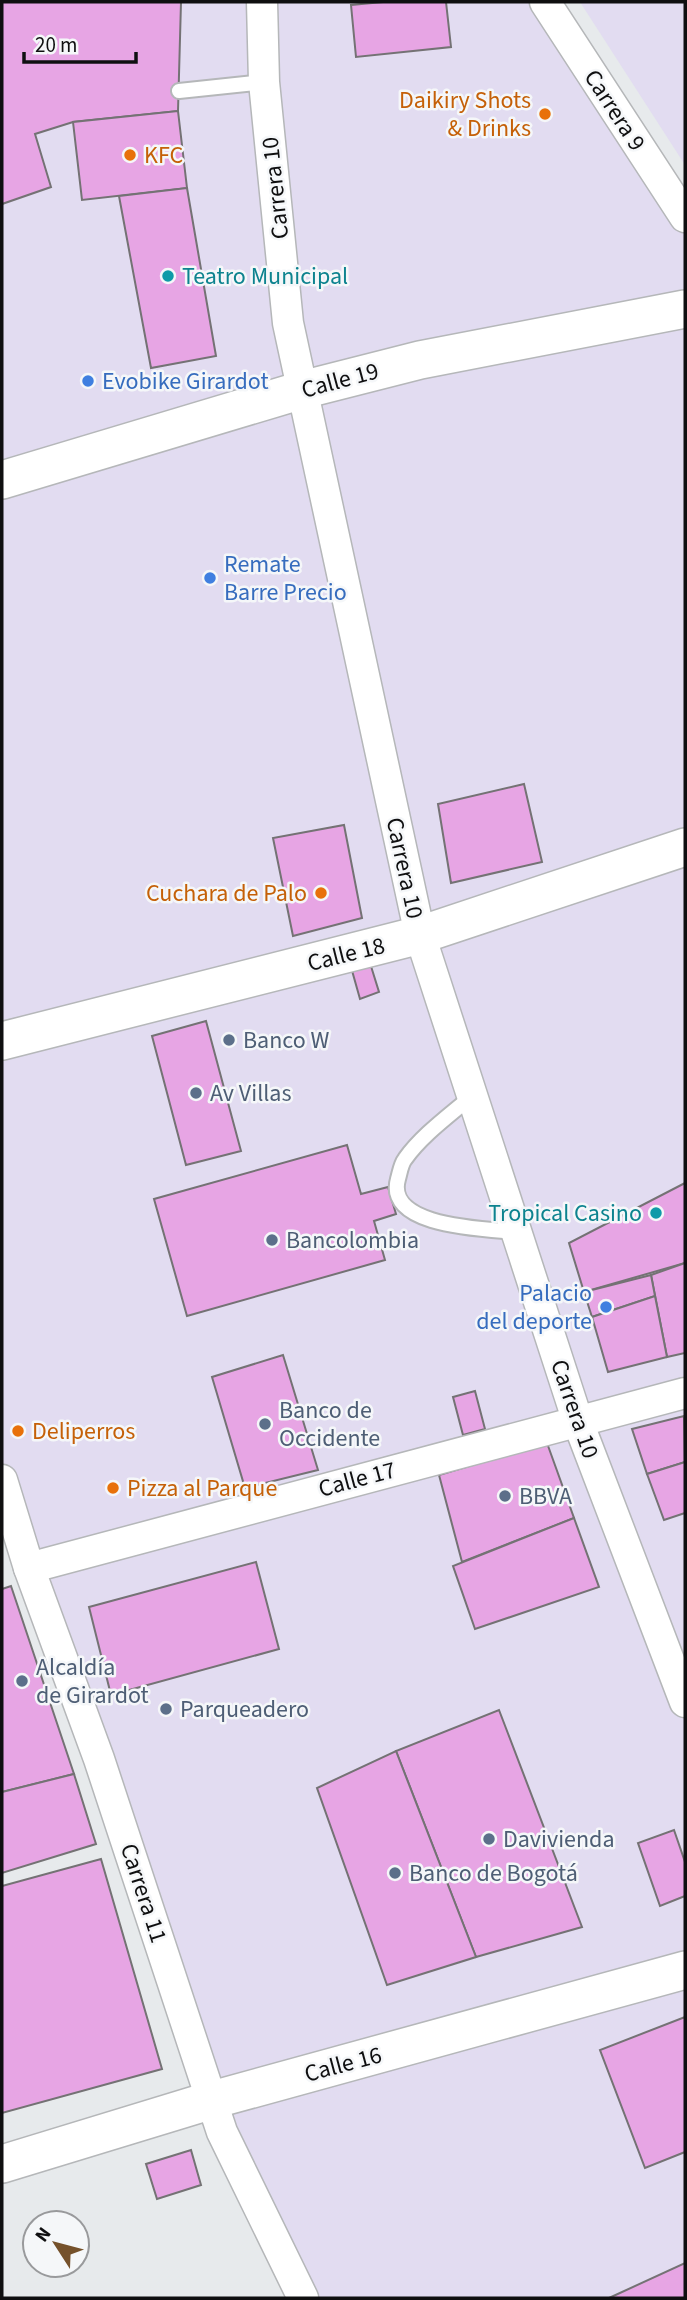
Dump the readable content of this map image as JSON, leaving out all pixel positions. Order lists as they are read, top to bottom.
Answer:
{
  "streets": {
    "street": [
      "Carrera 9",
      "Carrera 10",
      "Calle 19",
      "Calle 18",
      "Calle 17",
      "Carrera 11",
      "Calle 16"
    ]
  },
  "crossings": [
    ["Carrera 10", "Calle 19"],
    ["Carrera 10", "Calle 18"],
    ["Carrera 10", "Calle 17"],
    ["Calle 17", "Carrera 11"],
    ["Carrera 11", "Calle 16"]
  ],
  "places": [
    "Daikiry Shots & Drinks",
    "KFC",
    "Teatro Municipal",
    "Evobike Girardot",
    "Remate Barre Precio",
    "Cuchara de Palo",
    "Banco W",
    "Av Villas",
    "Tropical Casino",
    "Bancolombia",
    "Palacio del deporte",
    "Banco de Occidente",
    "Deliperros",
    "Pizza al Parque",
    "BBVA",
    "Alcaldía de Girardot",
    "Parqueadero",
    "Davivienda",
    "Banco de Bogotá"
  ],
  "scale_bar": "20 m",
  "north": "top left"
}
